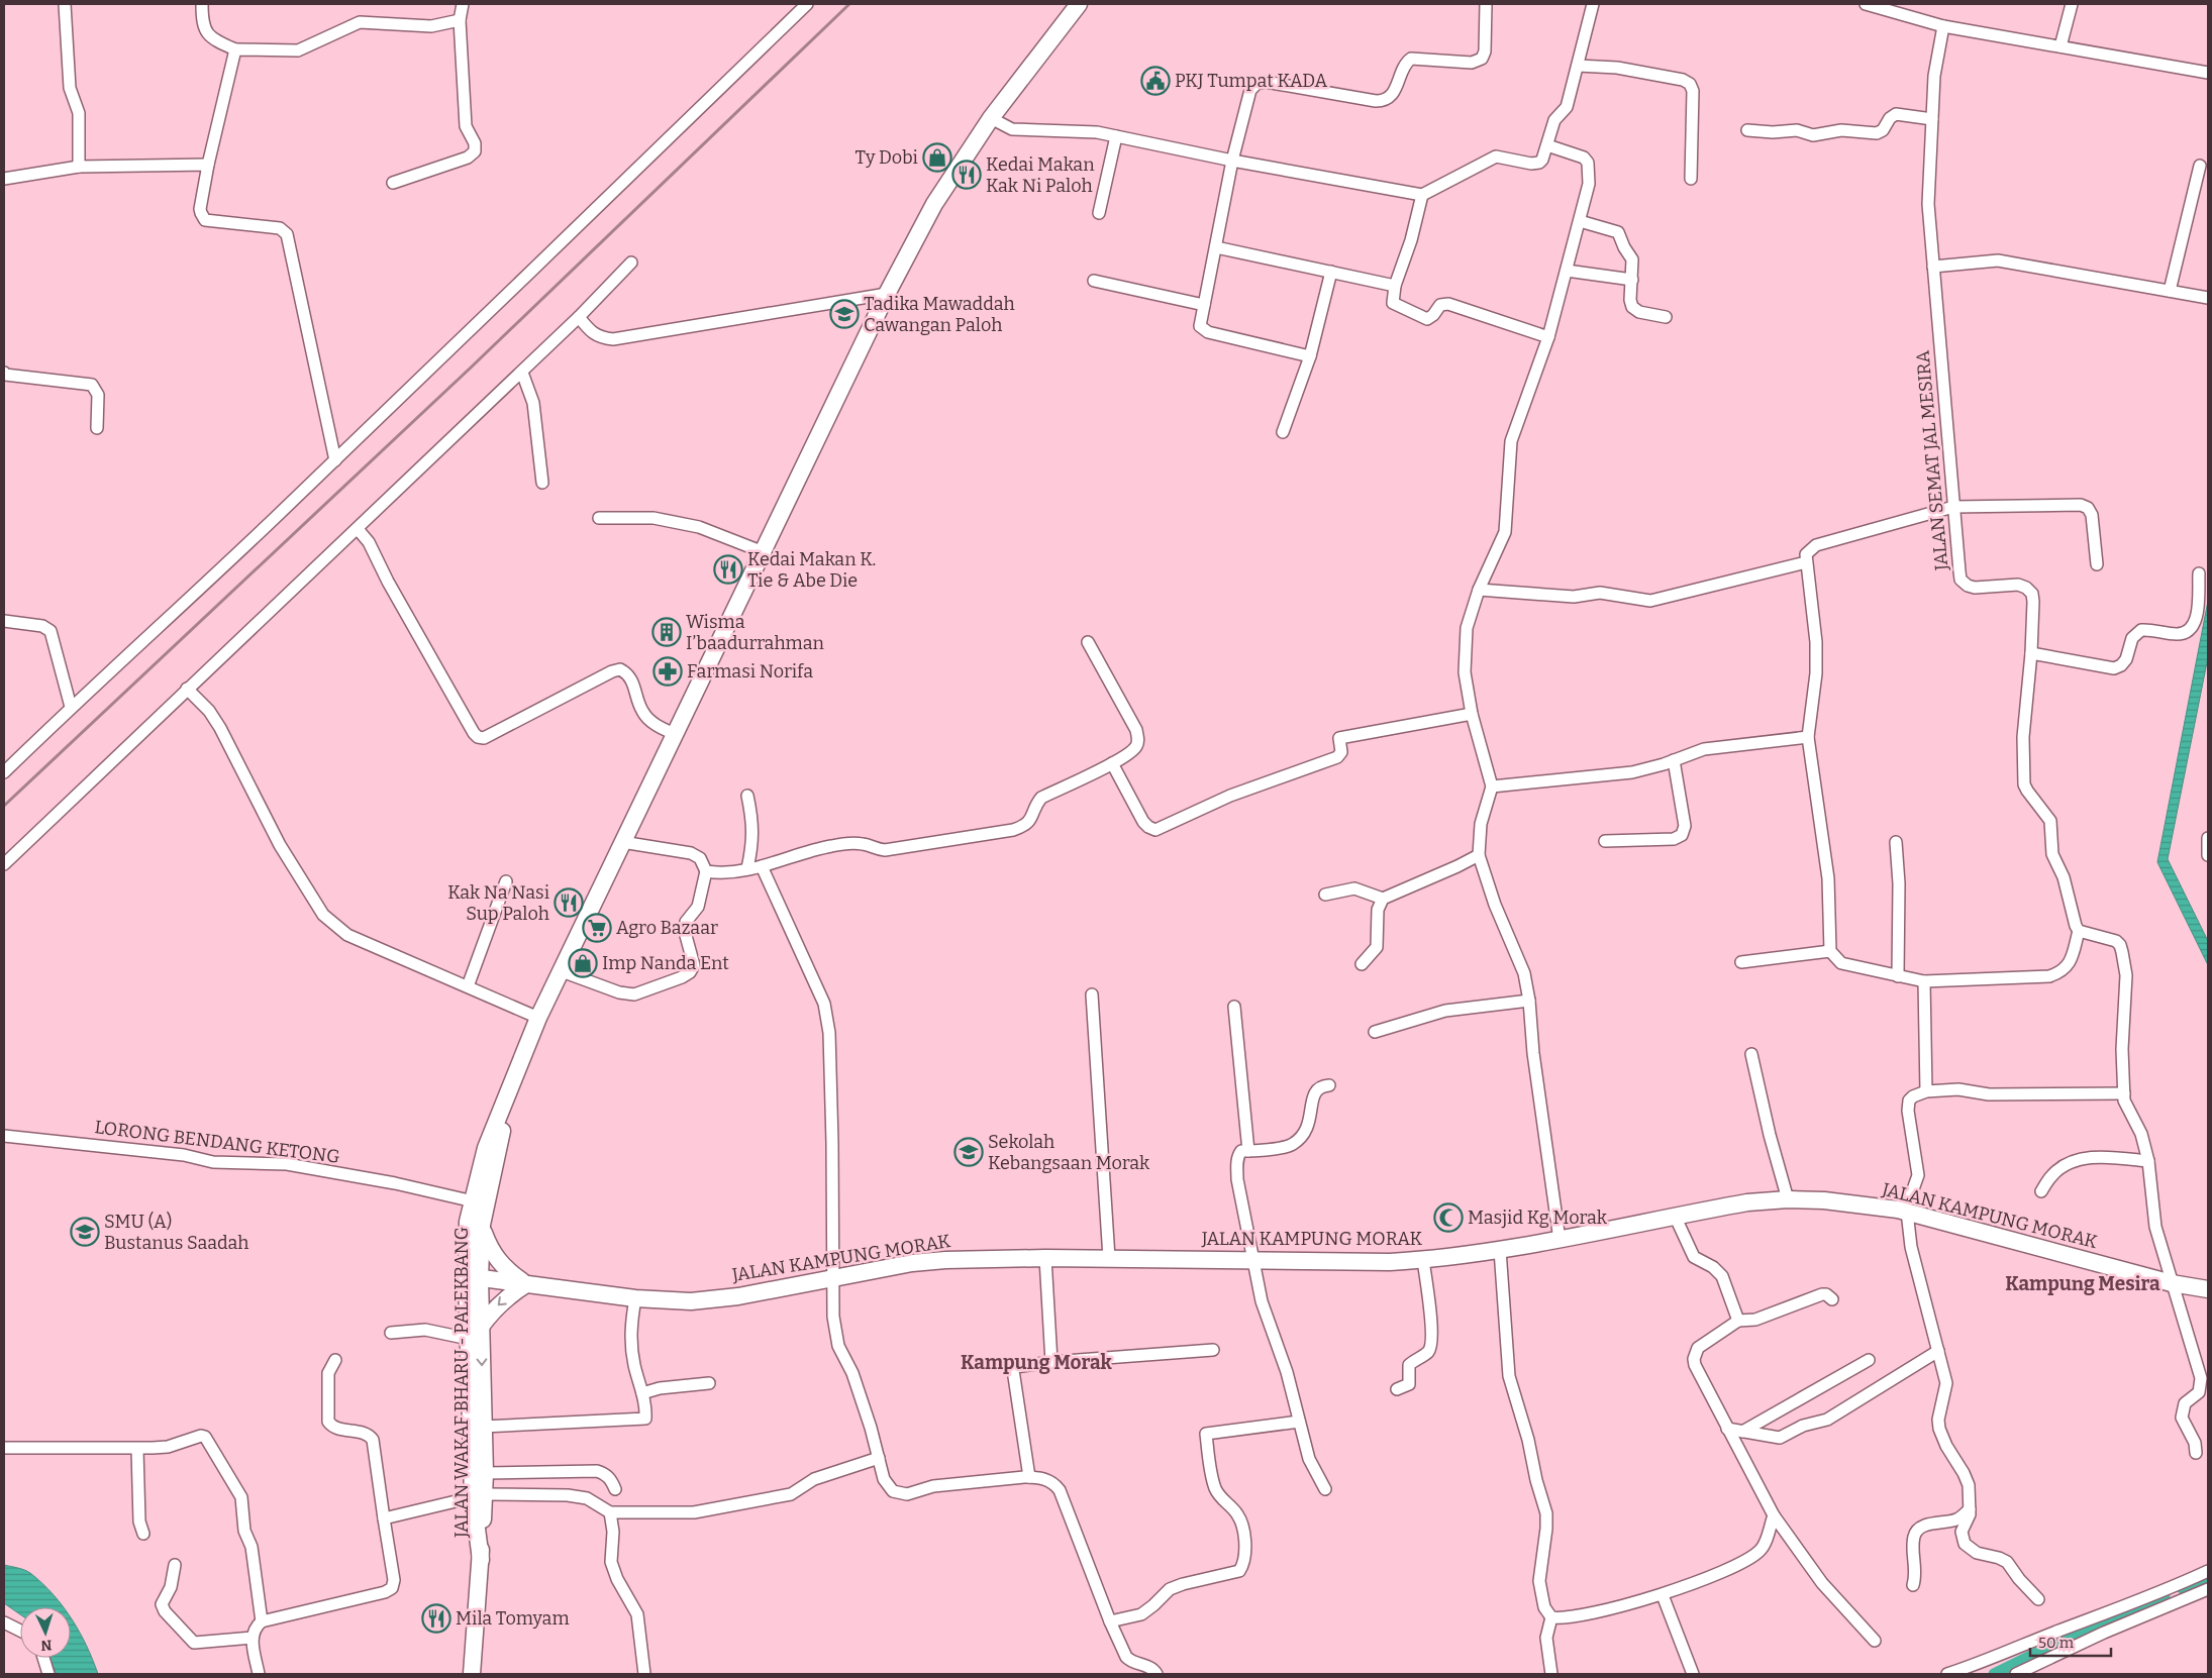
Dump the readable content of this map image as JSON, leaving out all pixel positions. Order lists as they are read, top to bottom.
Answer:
{
  "streets": {
    "main road": ["JALAN KAMPUNG MORAK", "JALAN WAKAF BHARU - PALEKBANG"],
    "street": ["JALAN SEMAT JAL MESIRA", "LORONG BENDANG KETONG"]
  },
  "crossings": [
    ["LORONG BENDANG KETONG", "JALAN WAKAF BHARU - PALEKBANG"],
    ["JALAN KAMPUNG MORAK", "JALAN WAKAF BHARU - PALEKBANG"]
  ],
  "districts": ["Kampung Mesira", "Kampung Morak"],
  "places": {
    "public building": ["PKJ Tumpat KADA"],
    "shop": ["Ty Dobi", "Imp Nanda Ent"],
    "restaurant": [
      "Kedai Makan Kak Ni Paloh",
      "Kedai Makan K. Tie & Abe Die",
      "Kak Na Nasi Sup Paloh",
      "Mila Tomyam"
    ],
    "school or university": ["Tadika Mawaddah Cawangan Paloh", "Sekolah Kebangsaan Morak", "SMU (A) Bustanus Saadah"],
    "building": ["Wisma I’baadurrahman"],
    "pharmacy": ["Farmasi Norifa"],
    "supermarket": ["Agro Bazaar"],
    "mosque": ["Masjid Kg Morak"]
  },
  "scale_bar": "50 m",
  "north": "bottom"
}
